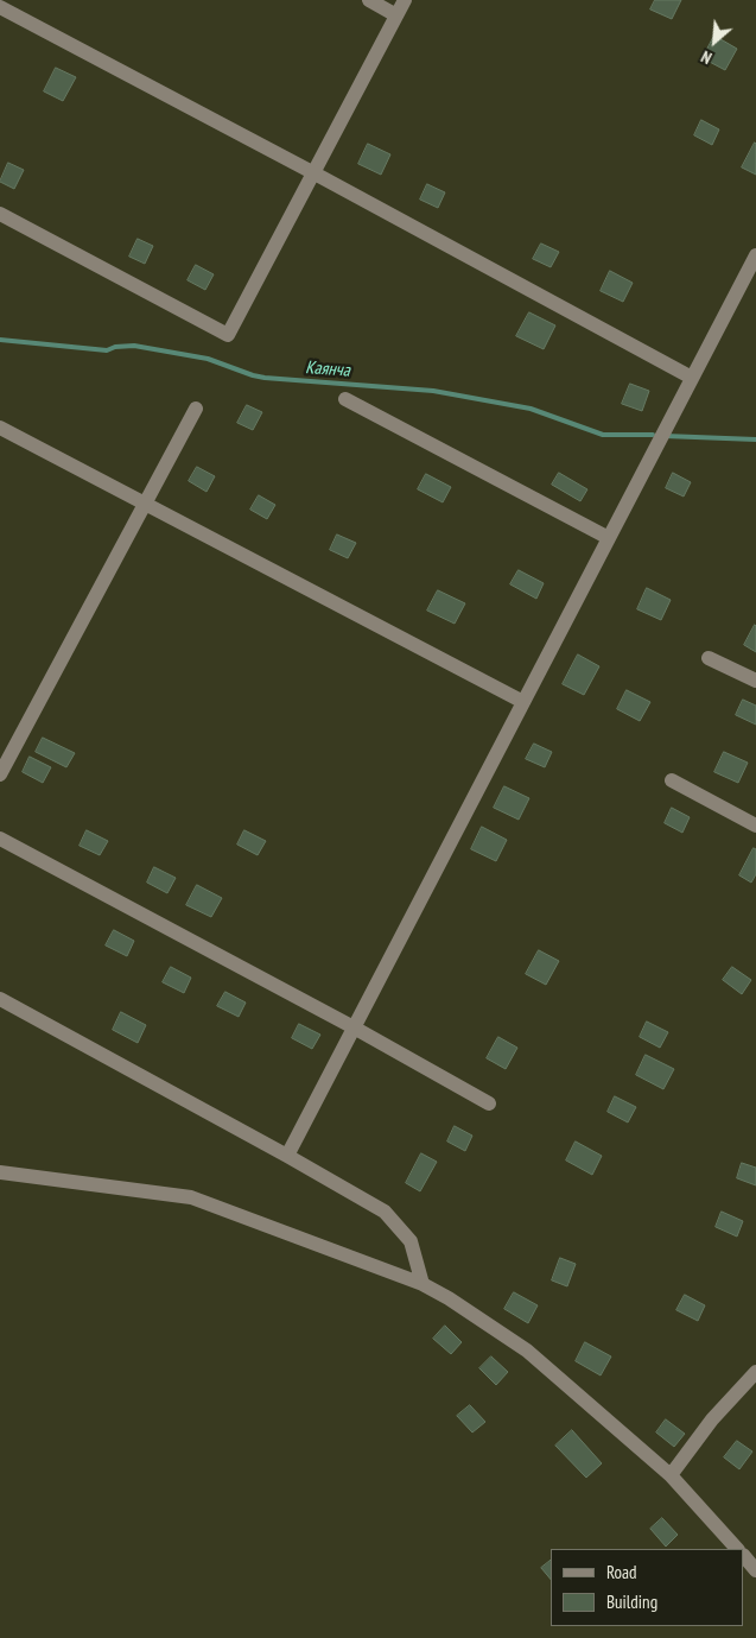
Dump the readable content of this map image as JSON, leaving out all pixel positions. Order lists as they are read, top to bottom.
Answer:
{
  "water": ["Каянча"],
  "legend": ["Road", "Building"],
  "north": "bottom left"
}
